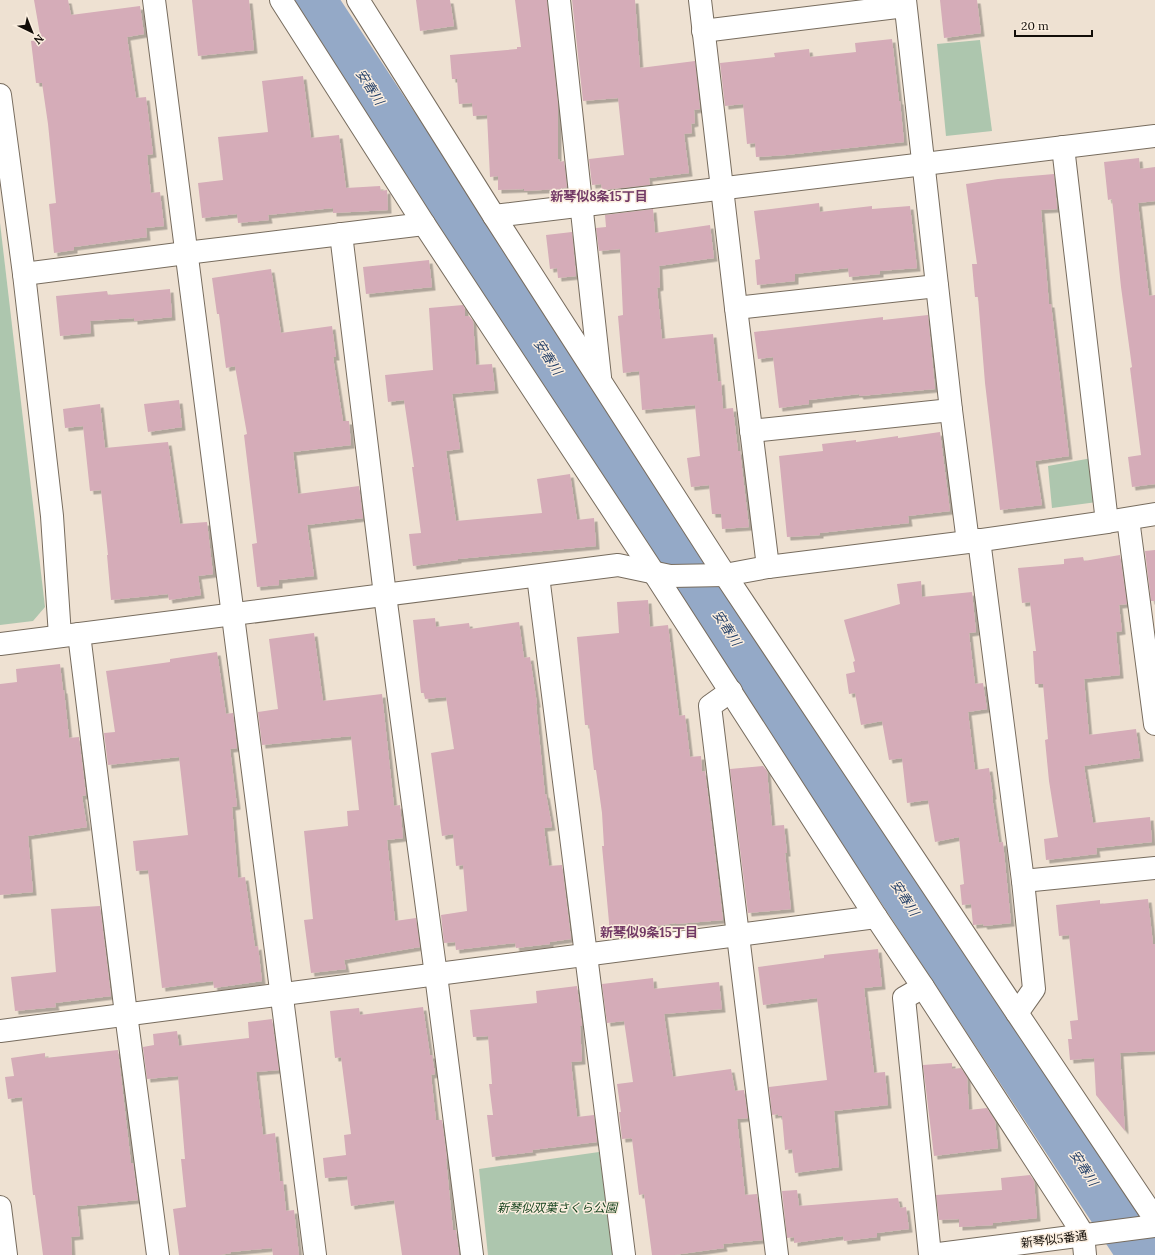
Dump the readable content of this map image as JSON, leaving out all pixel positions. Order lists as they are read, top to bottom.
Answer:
{
  "streets": {
    "street": ["新琴似5番通"]
  },
  "districts": ["新琴似8条15丁目", "新琴似9条15丁目"],
  "water": ["安春川"],
  "parks": ["新琴似双葉さくら公園"],
  "scale_bar": "20 m",
  "north": "bottom right"
}
